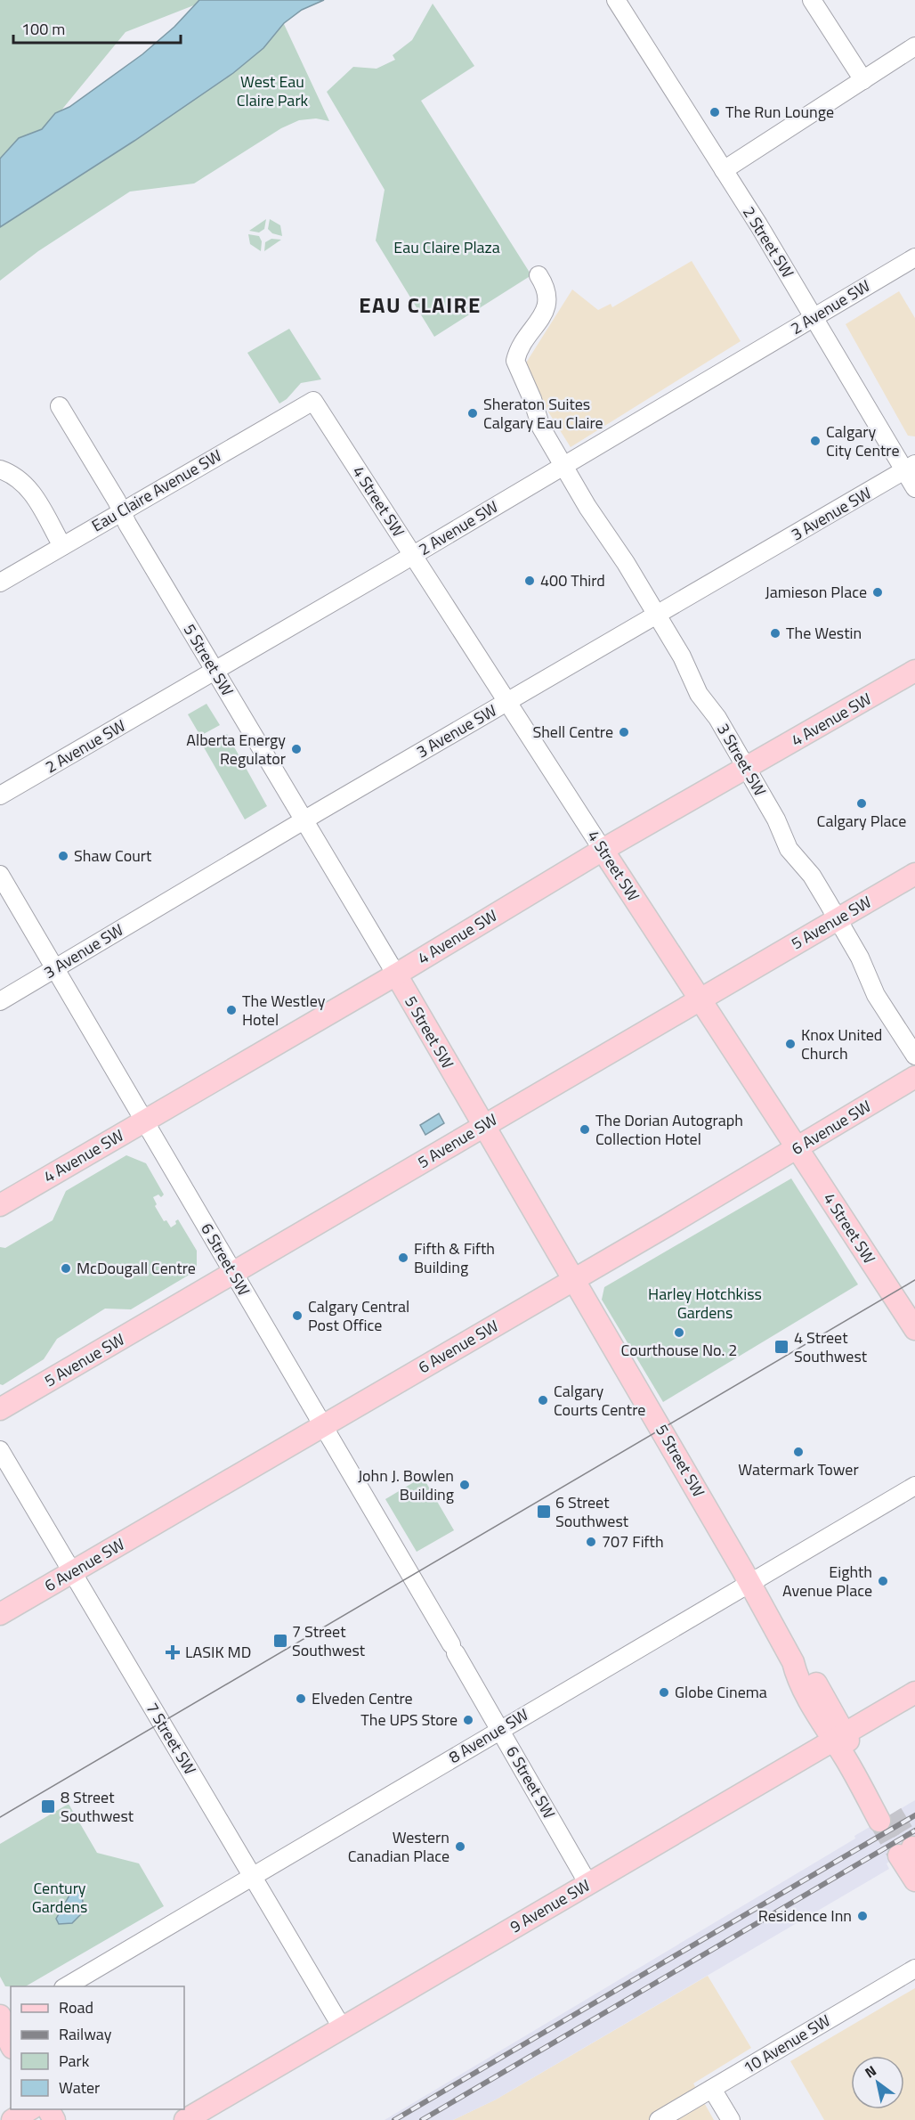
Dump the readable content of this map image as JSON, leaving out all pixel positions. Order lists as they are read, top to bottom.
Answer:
{
  "streets": {
    "main road": [
      "4 Street SW",
      "5 Street SW",
      "4 Avenue SW",
      "5 Avenue SW",
      "6 Avenue SW",
      "9 Avenue SW"
    ],
    "street": [
      "2 Street SW",
      "2 Avenue SW",
      "Eau Claire Avenue SW",
      "3 Avenue SW",
      "3 Street SW",
      "6 Street SW",
      "8 Avenue SW",
      "7 Street SW",
      "10 Avenue SW"
    ]
  },
  "crossings": [
    ["2 Street SW", "2 Avenue SW"],
    ["2 Street SW", "3 Avenue SW"],
    ["2 Avenue SW", "4 Street SW"],
    ["2 Avenue SW", "5 Street SW"],
    ["2 Avenue SW", "3 Street SW"],
    ["Eau Claire Avenue SW", "4 Street SW"],
    ["Eau Claire Avenue SW", "5 Street SW"],
    ["4 Street SW", "3 Avenue SW"],
    ["4 Street SW", "4 Avenue SW"],
    ["4 Street SW", "5 Avenue SW"],
    ["4 Street SW", "6 Avenue SW"],
    ["3 Avenue SW", "5 Street SW"],
    ["3 Avenue SW", "3 Street SW"],
    ["3 Avenue SW", "6 Street SW"],
    ["5 Street SW", "4 Avenue SW"],
    ["5 Street SW", "5 Avenue SW"],
    ["5 Street SW", "6 Avenue SW"],
    ["5 Street SW", "8 Avenue SW"],
    ["5 Street SW", "9 Avenue SW"],
    ["4 Avenue SW", "3 Street SW"],
    ["4 Avenue SW", "6 Street SW"],
    ["3 Street SW", "5 Avenue SW"],
    ["5 Avenue SW", "6 Street SW"],
    ["6 Avenue SW", "6 Street SW"],
    ["6 Avenue SW", "7 Street SW"],
    ["6 Street SW", "8 Avenue SW"],
    ["6 Street SW", "9 Avenue SW"],
    ["8 Avenue SW", "7 Street SW"],
    ["7 Street SW", "9 Avenue SW"]
  ],
  "districts": ["EAU CLAIRE"],
  "parks": [
    "West Eau Claire Park",
    "Eau Claire Plaza",
    "Harley Hotchkiss Gardens",
    "Century Gardens"
  ],
  "places": {
    "other": [
      "The Run Lounge",
      "Sheraton Suites Calgary Eau Claire",
      "Calgary City Centre",
      "400 Third",
      "Jamieson Place",
      "The Westin",
      "Shell Centre",
      "Alberta Energy Regulator",
      "Calgary Place",
      "Shaw Court",
      "The Westley Hotel",
      "Knox United Church",
      "The Dorian Autograph Collection Hotel",
      "Fifth & Fifth Building",
      "McDougall Centre",
      "Calgary Central Post Office",
      "Courthouse No. 2",
      "Calgary Courts Centre",
      "Watermark Tower",
      "John J. Bowlen Building",
      "707 Fifth",
      "Eighth Avenue Place",
      "Globe Cinema",
      "Elveden Centre",
      "The UPS Store",
      "Western Canadian Place",
      "Residence Inn"
    ],
    "transit": [
      "4 Street Southwest",
      "6 Street Southwest",
      "7 Street Southwest",
      "8 Street Southwest"
    ],
    "health": ["LASIK MD"]
  },
  "legend": [
    "Road",
    "Railway",
    "Park",
    "Water"
  ],
  "scale_bar": "100 m",
  "north": "top left"
}
